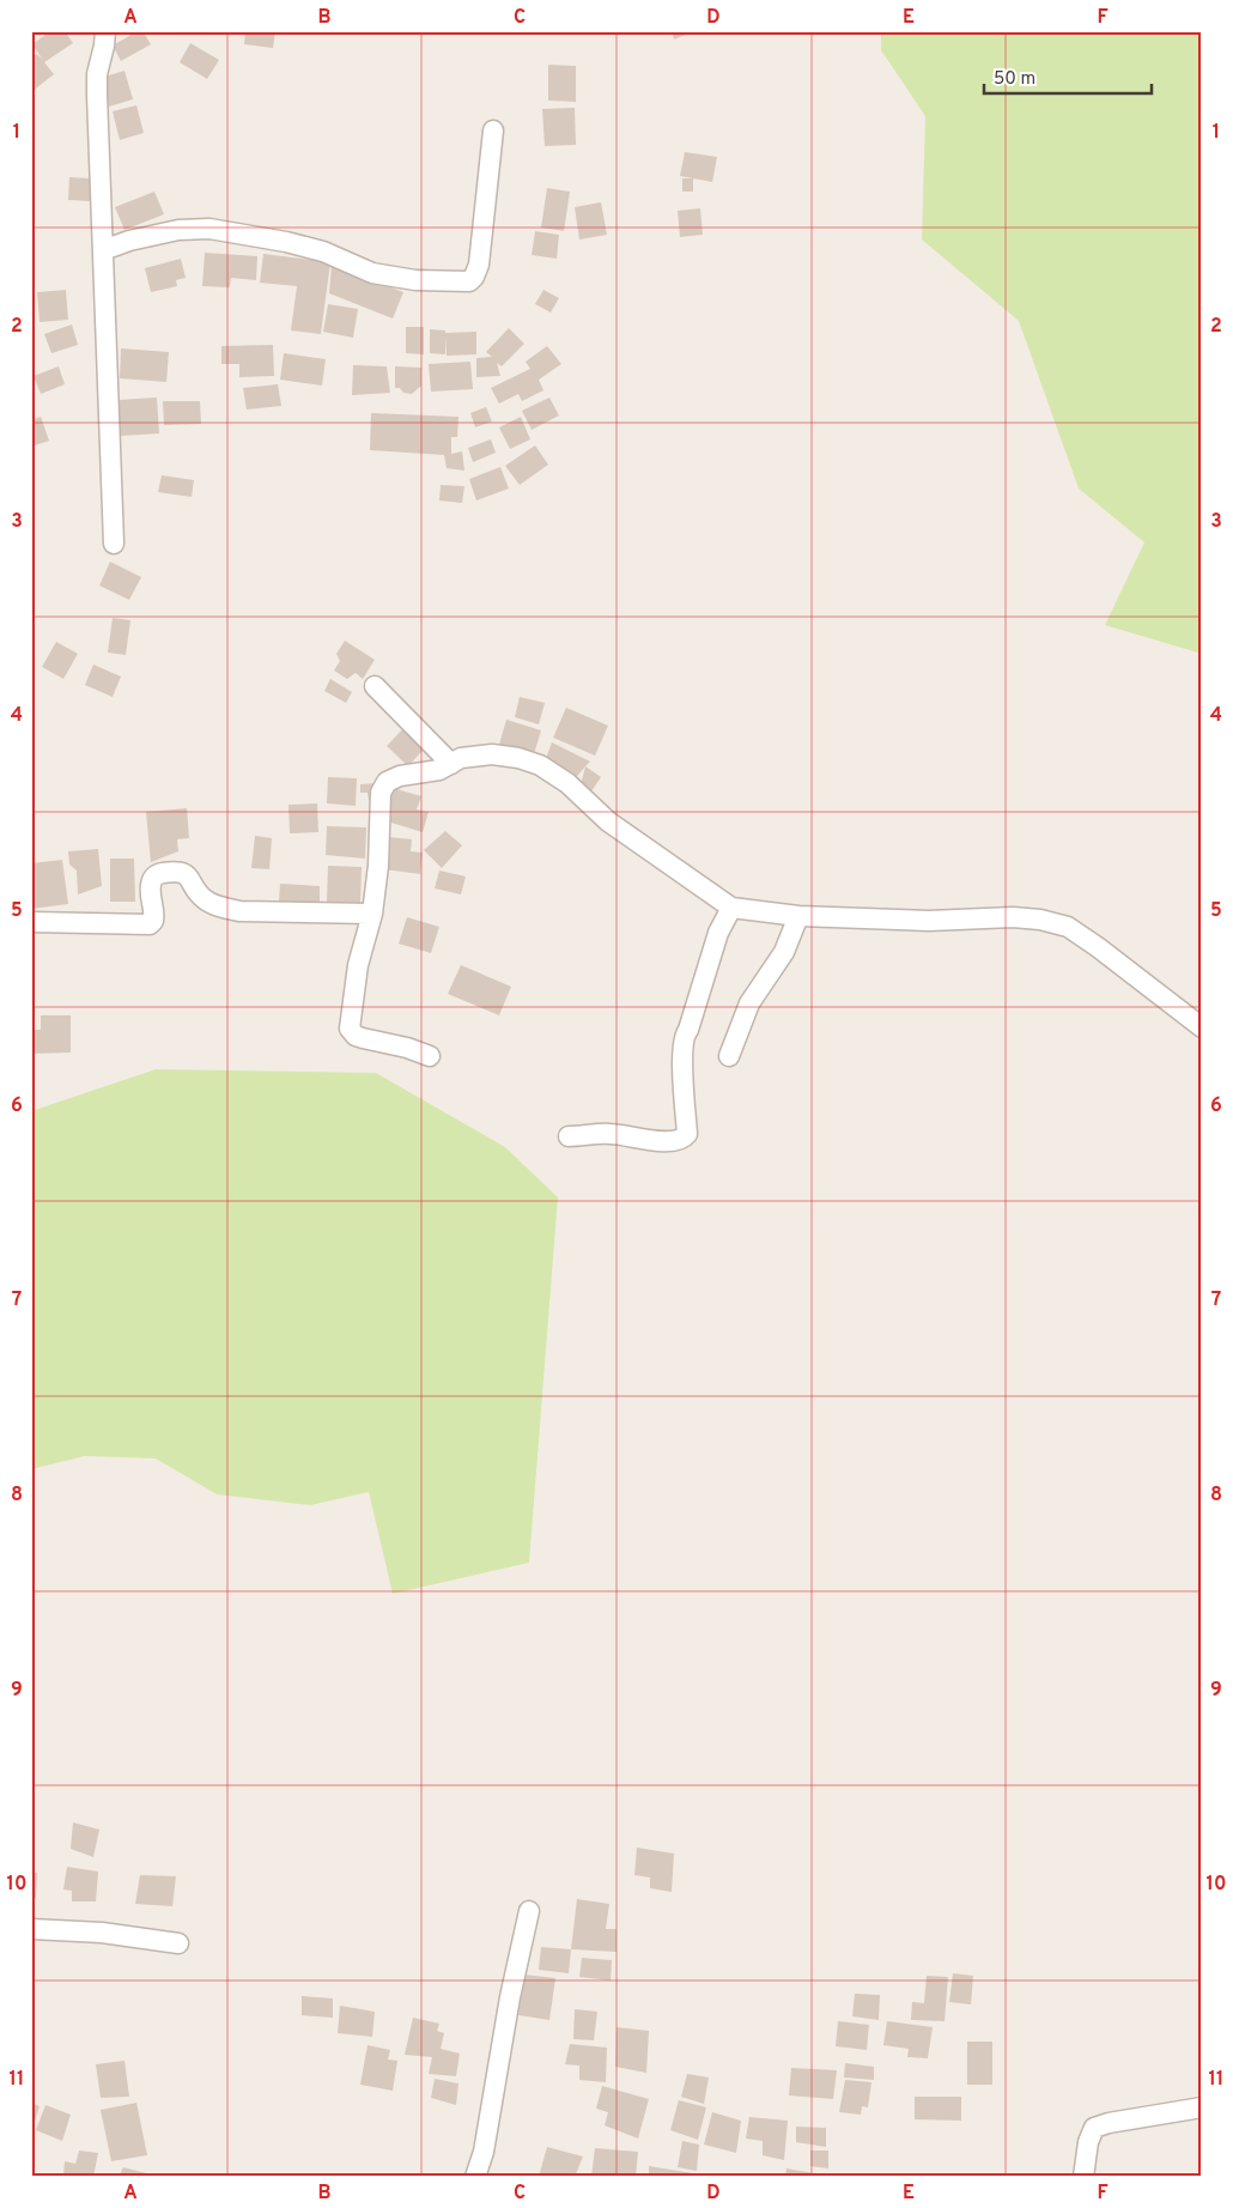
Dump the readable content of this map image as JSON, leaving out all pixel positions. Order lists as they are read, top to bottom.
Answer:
{
  "scale_bar": "50 m",
  "grid": {
    "columns": [
      "A",
      "B",
      "C",
      "D",
      "E",
      "F"
    ],
    "rows": [
      "1",
      "2",
      "3",
      "4",
      "5",
      "6",
      "7",
      "8",
      "9",
      "10",
      "11"
    ]
  }
}
